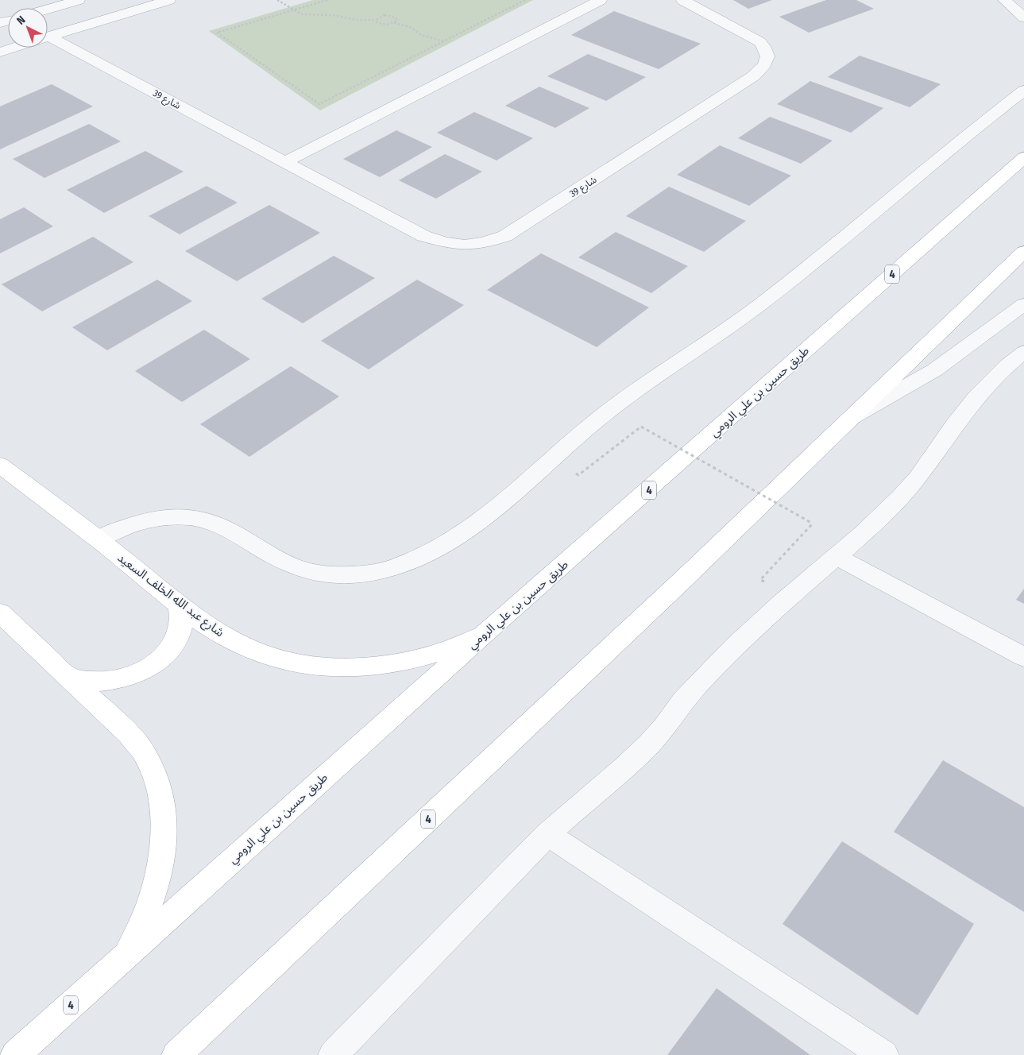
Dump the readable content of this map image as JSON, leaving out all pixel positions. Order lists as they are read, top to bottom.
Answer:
{
  "streets": {
    "main road": ["4", "طريق حسين بن علي الرومي", "شارع عبد الله الخلف السعيد"],
    "street": ["شارع 39"]
  },
  "crossings": [
    ["طريق حسين بن علي الرومي", "شارع عبد الله الخلف السعيد"]
  ],
  "north": "top left"
}
